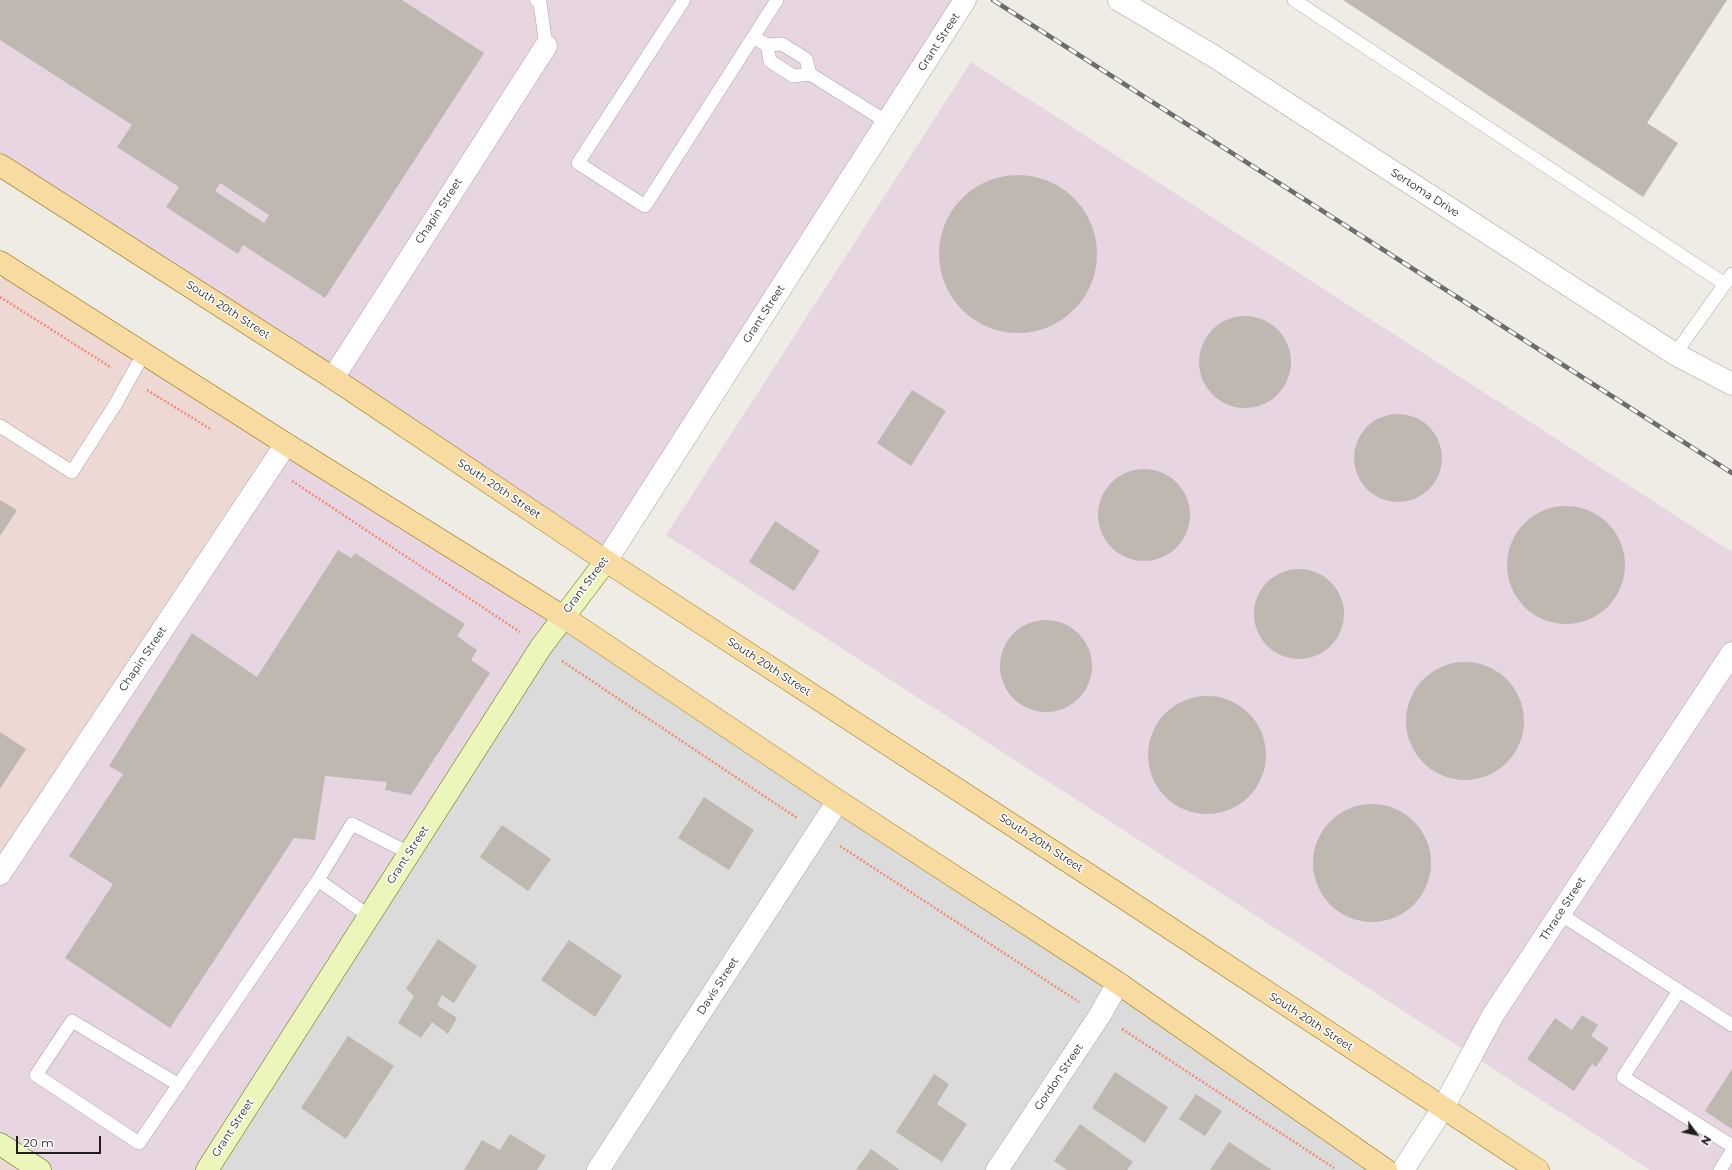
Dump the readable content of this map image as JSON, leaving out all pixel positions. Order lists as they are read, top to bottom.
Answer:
{
  "streets": {
    "main road": ["South 20th Street"],
    "street": [
      "Grant Street",
      "Sertoma Drive",
      "Chapin Street",
      "Thrace Street",
      "Davis Street",
      "Gordon Street"
    ]
  },
  "crossings": [
    ["Grant Street", "South 20th Street"],
    ["Chapin Street", "South 20th Street"],
    ["South 20th Street", "Thrace Street"]
  ],
  "scale_bar": "20 m",
  "north": "bottom right"
}
